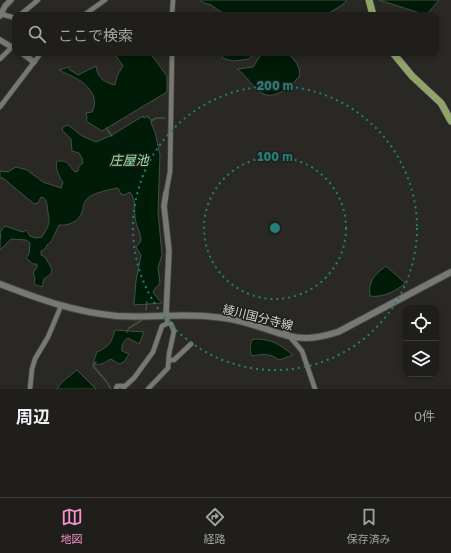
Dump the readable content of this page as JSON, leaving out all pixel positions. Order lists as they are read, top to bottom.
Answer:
{
  "streets": {
    "main road": ["綾川国分寺線"]
  },
  "water": ["庄屋池"],
  "page": {
    "search": "ここで検索",
    "heading": ["周辺", "0件"],
    "nav": ["地図", "経路", "保存済み"]
  },
  "rings": ["200 m", "100 m"]
}
